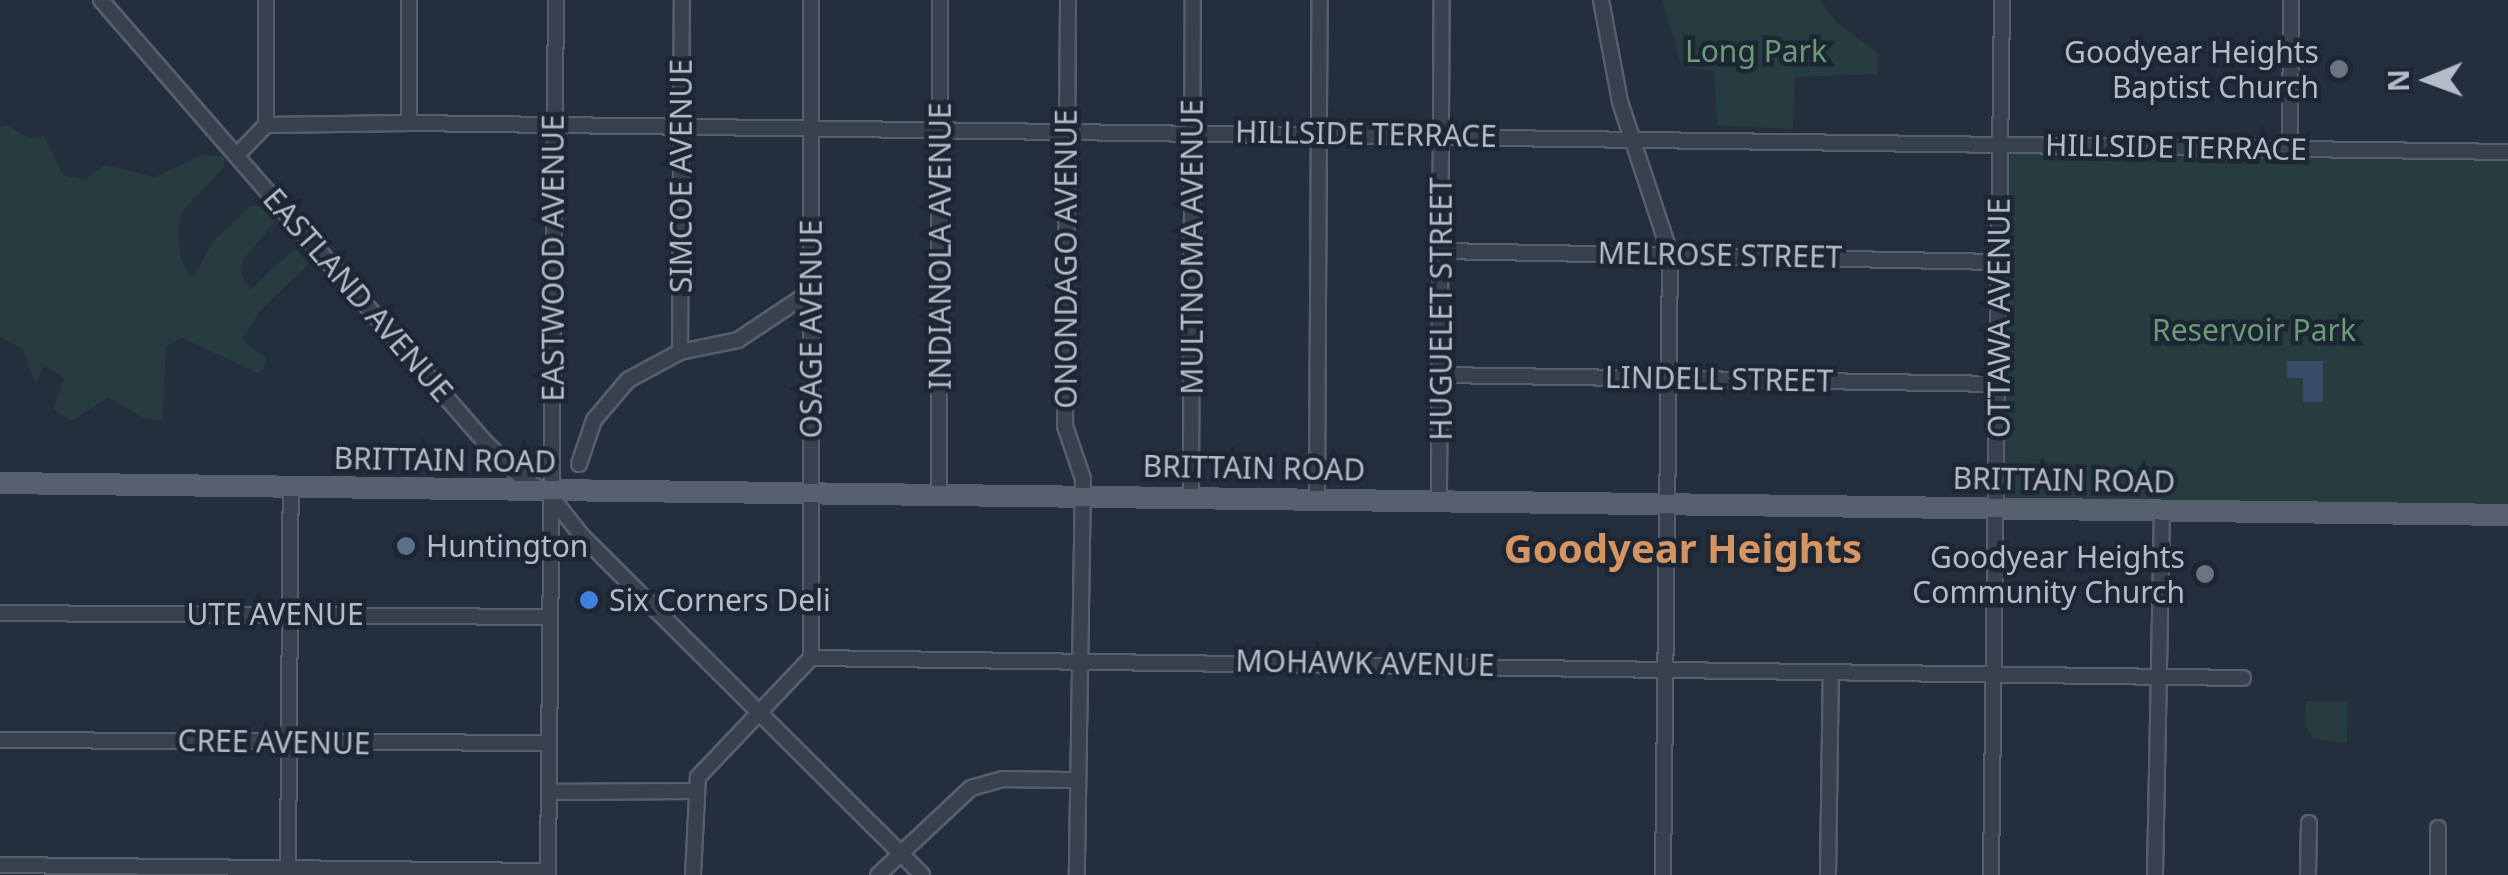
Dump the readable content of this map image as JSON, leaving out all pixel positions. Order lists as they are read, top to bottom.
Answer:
{
  "streets": {
    "main road": ["BRITTAIN ROAD"],
    "street": [
      "HILLSIDE TERRACE",
      "SIMCOE AVENUE",
      "INDIANOLA AVENUE",
      "MULTNOMA AVENUE",
      "MELROSE STREET",
      "EASTWOOD AVENUE",
      "ONONDAGO AVENUE",
      "EASTLAND AVENUE",
      "HUGUELET STREET",
      "OTTAWA AVENUE",
      "OSAGE AVENUE",
      "LINDELL STREET",
      "UTE AVENUE",
      "MOHAWK AVENUE",
      "CREE AVENUE"
    ]
  },
  "crossings": [
    ["HILLSIDE TERRACE", "SIMCOE AVENUE"],
    ["HILLSIDE TERRACE", "INDIANOLA AVENUE"],
    ["HILLSIDE TERRACE", "MULTNOMA AVENUE"],
    ["HILLSIDE TERRACE", "EASTWOOD AVENUE"],
    ["HILLSIDE TERRACE", "ONONDAGO AVENUE"],
    ["HILLSIDE TERRACE", "HUGUELET STREET"],
    ["HILLSIDE TERRACE", "OTTAWA AVENUE"],
    ["HILLSIDE TERRACE", "OSAGE AVENUE"],
    ["INDIANOLA AVENUE", "BRITTAIN ROAD"],
    ["MULTNOMA AVENUE", "BRITTAIN ROAD"],
    ["MELROSE STREET", "HUGUELET STREET"],
    ["MELROSE STREET", "OTTAWA AVENUE"],
    ["EASTWOOD AVENUE", "EASTLAND AVENUE"],
    ["EASTWOOD AVENUE", "BRITTAIN ROAD"],
    ["EASTWOOD AVENUE", "UTE AVENUE"],
    ["EASTWOOD AVENUE", "CREE AVENUE"],
    ["ONONDAGO AVENUE", "BRITTAIN ROAD"],
    ["ONONDAGO AVENUE", "MOHAWK AVENUE"],
    ["EASTLAND AVENUE", "BRITTAIN ROAD"],
    ["HUGUELET STREET", "LINDELL STREET"],
    ["HUGUELET STREET", "BRITTAIN ROAD"],
    ["OTTAWA AVENUE", "LINDELL STREET"],
    ["OTTAWA AVENUE", "BRITTAIN ROAD"],
    ["OTTAWA AVENUE", "MOHAWK AVENUE"],
    ["OSAGE AVENUE", "BRITTAIN ROAD"],
    ["OSAGE AVENUE", "MOHAWK AVENUE"]
  ],
  "districts": ["Goodyear Heights"],
  "parks": ["Long Park", "Reservoir Park"],
  "places": [
    "Goodyear Heights Baptist Church",
    "Huntington",
    "Goodyear Heights Community Church",
    "Six Corners Deli"
  ],
  "north": "left"
}
